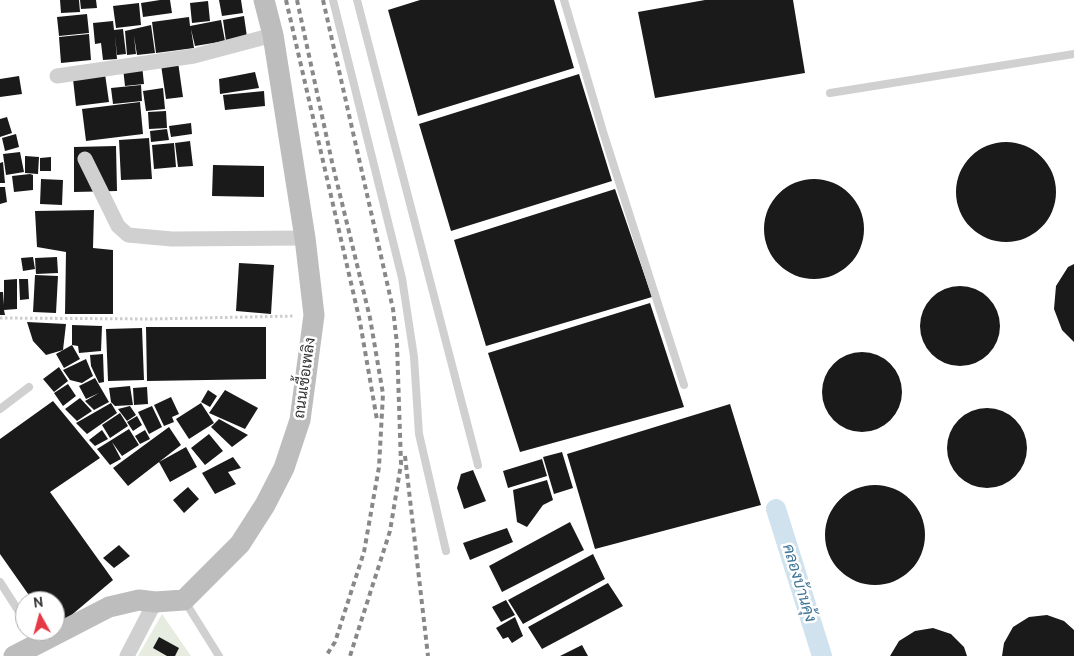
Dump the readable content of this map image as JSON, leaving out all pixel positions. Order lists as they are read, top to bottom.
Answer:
{
  "streets": {
    "street": ["ถนนเชื้อเพลิง"]
  },
  "water": ["คลองบ้านคุ้ง"],
  "north": "top"
}
